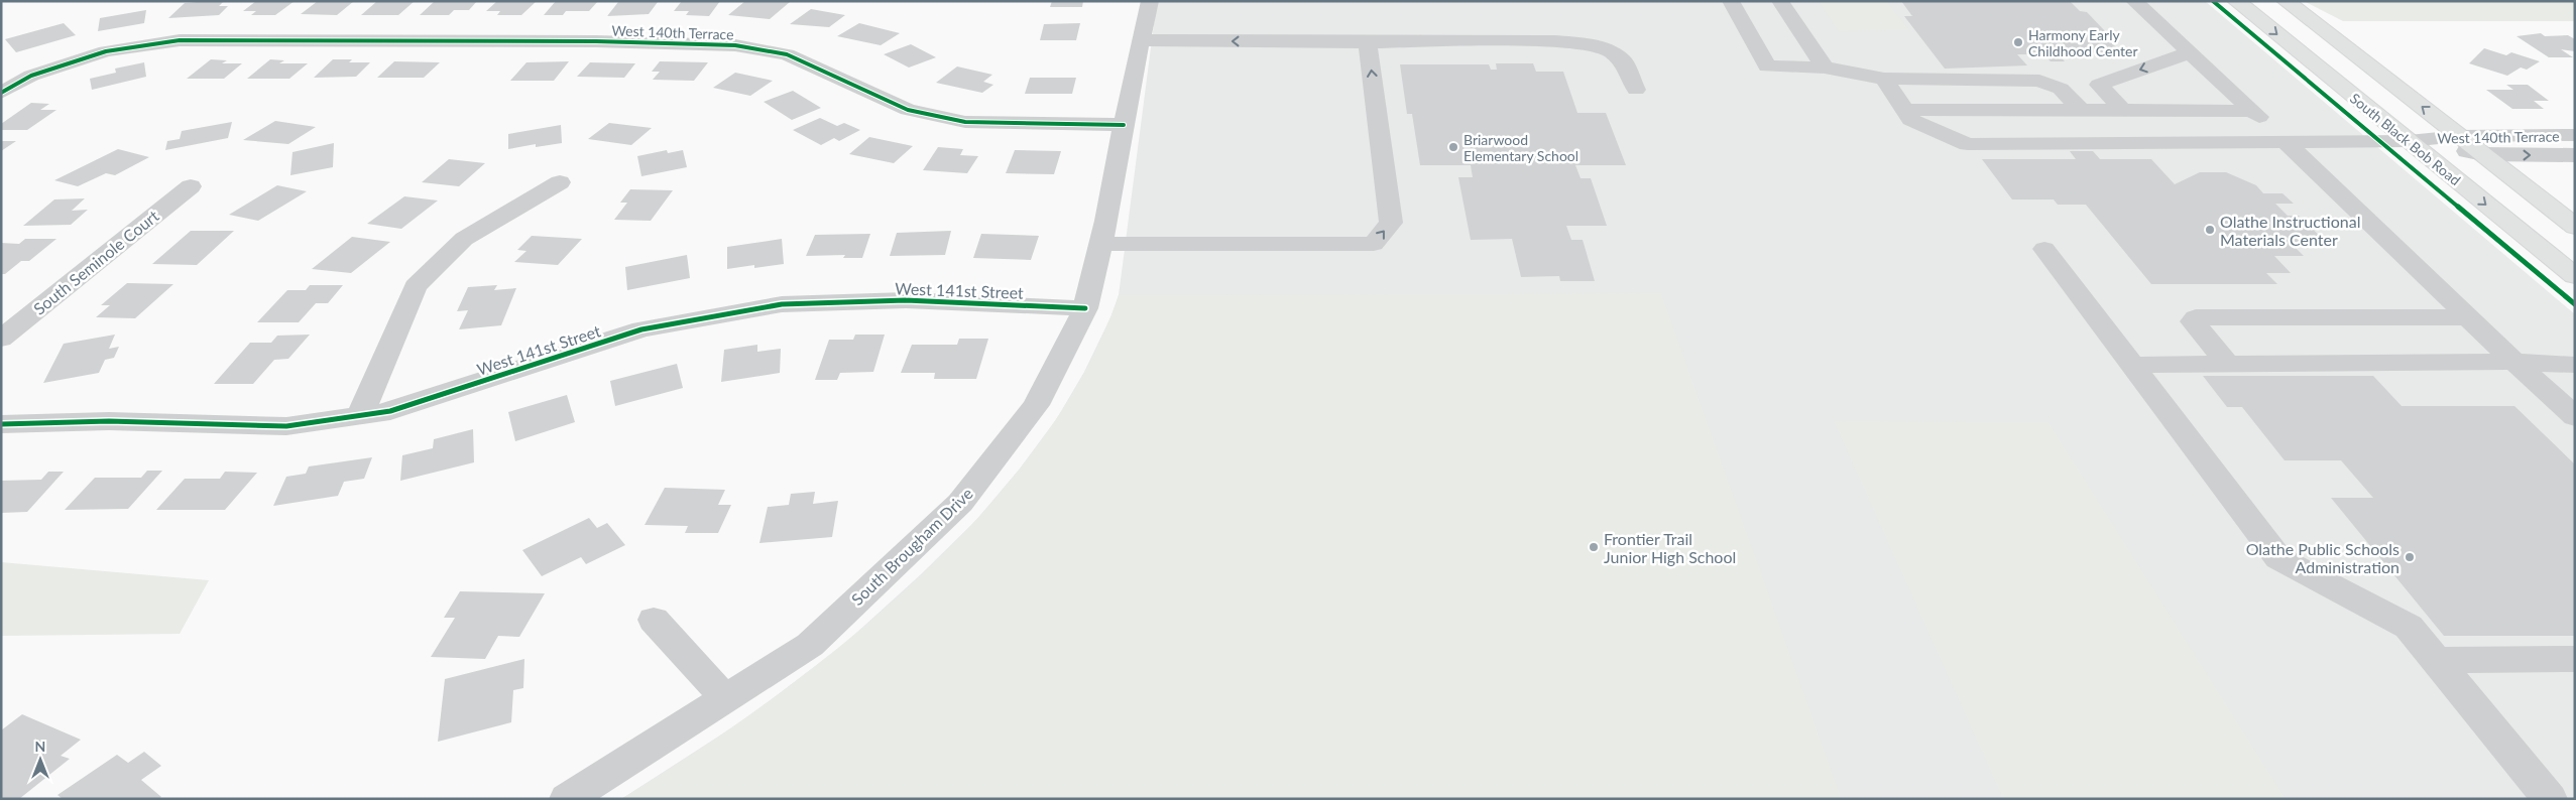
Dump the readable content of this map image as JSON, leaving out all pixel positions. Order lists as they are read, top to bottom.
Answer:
{
  "streets": {
    "main road": ["South Black Bob Road"],
    "street": [
      "West 140th Terrace",
      "South Seminole Court",
      "West 141st Street",
      "South Brougham Drive"
    ]
  },
  "crossings": [
    ["West 140th Terrace", "South Black Bob Road"],
    ["West 140th Terrace", "South Brougham Drive"],
    ["West 141st Street", "South Brougham Drive"]
  ],
  "places": [
    "Harmony Early Childhood Center",
    "Briarwood Elementary School",
    "Olathe Instructional Materials Center",
    "Frontier Trail Junior High School",
    "Olathe Public Schools Administration"
  ],
  "north": "top"
}
